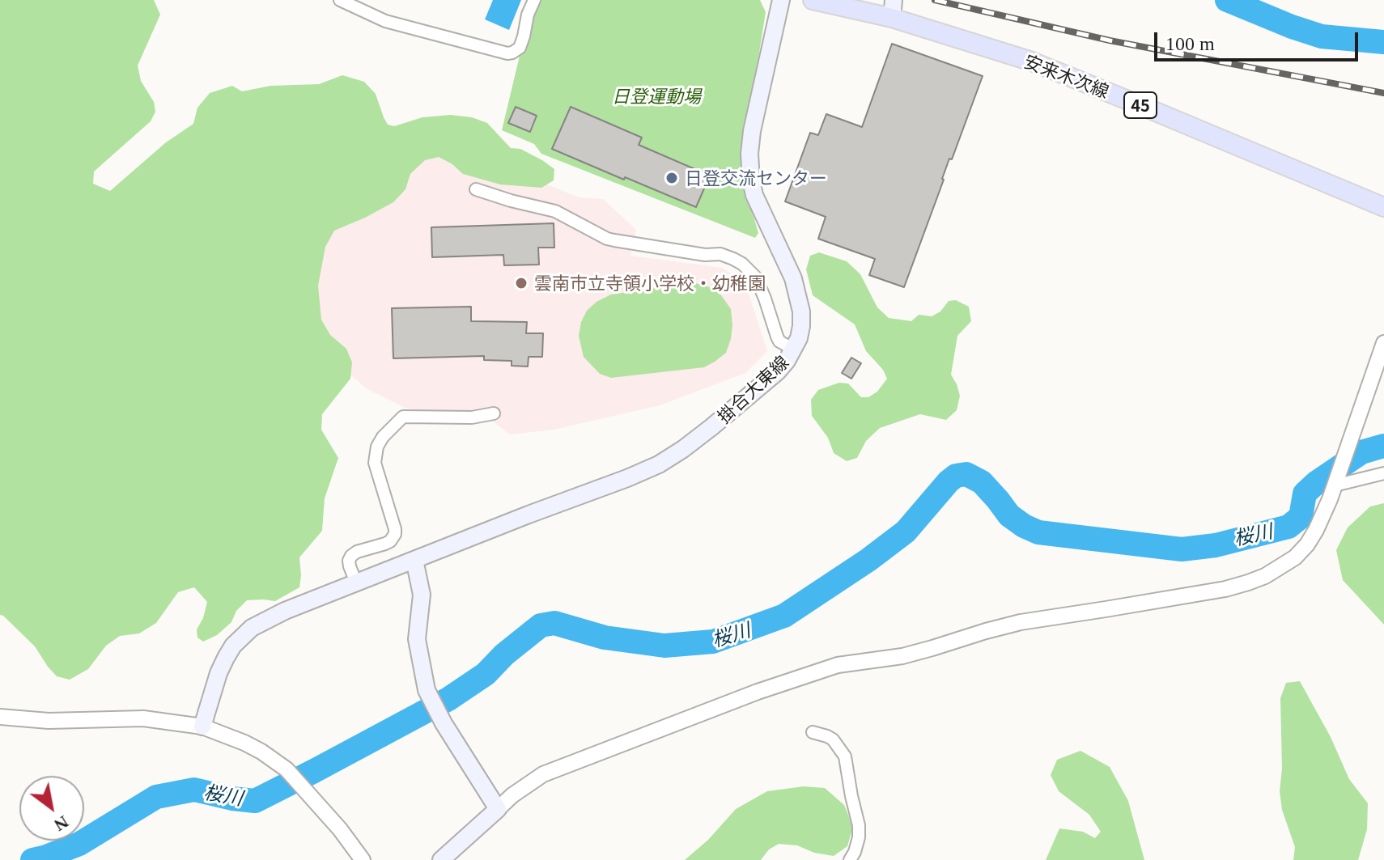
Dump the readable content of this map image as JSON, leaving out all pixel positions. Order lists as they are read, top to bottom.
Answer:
{
  "streets": {
    "main road": ["安来木次線", "45", "掛合大東線"]
  },
  "water": ["桜川"],
  "parks": ["日登運動場"],
  "places": ["日登交流センター", "雲南市立寺領小学校・幼稚園"],
  "scale_bar": "100 m",
  "north": "bottom right"
}
